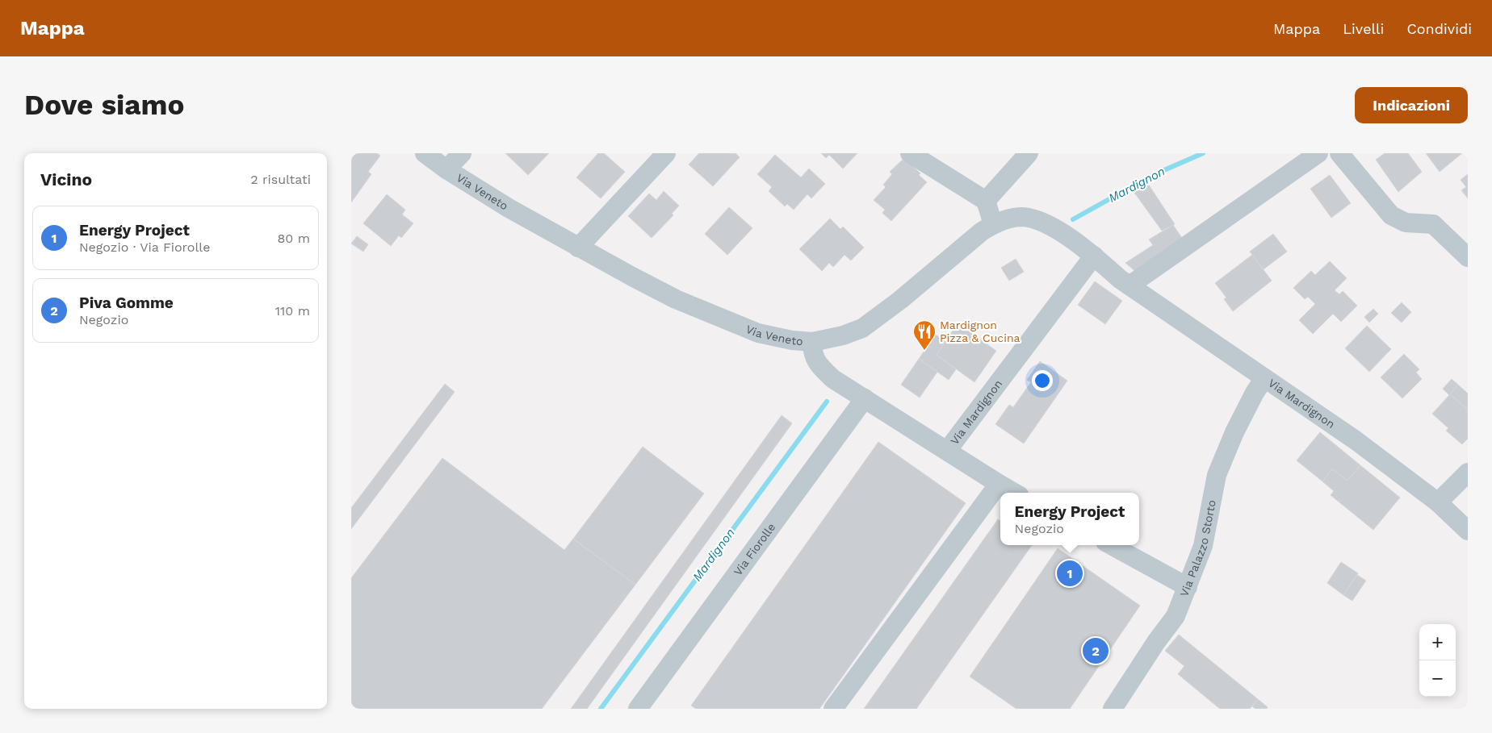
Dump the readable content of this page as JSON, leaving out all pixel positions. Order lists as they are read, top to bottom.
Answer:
{
  "streets": {
    "street": [
      "Via Veneto",
      "Via Mardignon",
      "Via Palazzo Storto",
      "Via Fiorolle"
    ]
  },
  "crossings": [
    ["Via Veneto", "Via Mardignon"],
    ["Via Mardignon", "Via Palazzo Storto"]
  ],
  "water": ["Mardignon"],
  "places": {
    "restaurant": ["Mardignon Pizza & Cucina"]
  },
  "page": {
    "header": "Mappa",
    "nav": ["Mappa", "Livelli", "Condividi"],
    "buttons": "Indicazioni",
    "title": "Dove siamo",
    "heading": ["Vicino", "2 risultati"],
    "list": [
      {
        "mark": "1",
        "name": "Energy Project",
        "note": "Negozio · Via Fiorolle",
        "value": "80 m"
      },
      {
        "mark": "2",
        "name": "Piva Gomme",
        "note": "Negozio",
        "value": "110 m"
      }
    ],
    "popup": ["Energy Project", "Negozio"],
    "pins": ["1", "2"],
    "map_buttons": ["+", "−"]
  }
}
